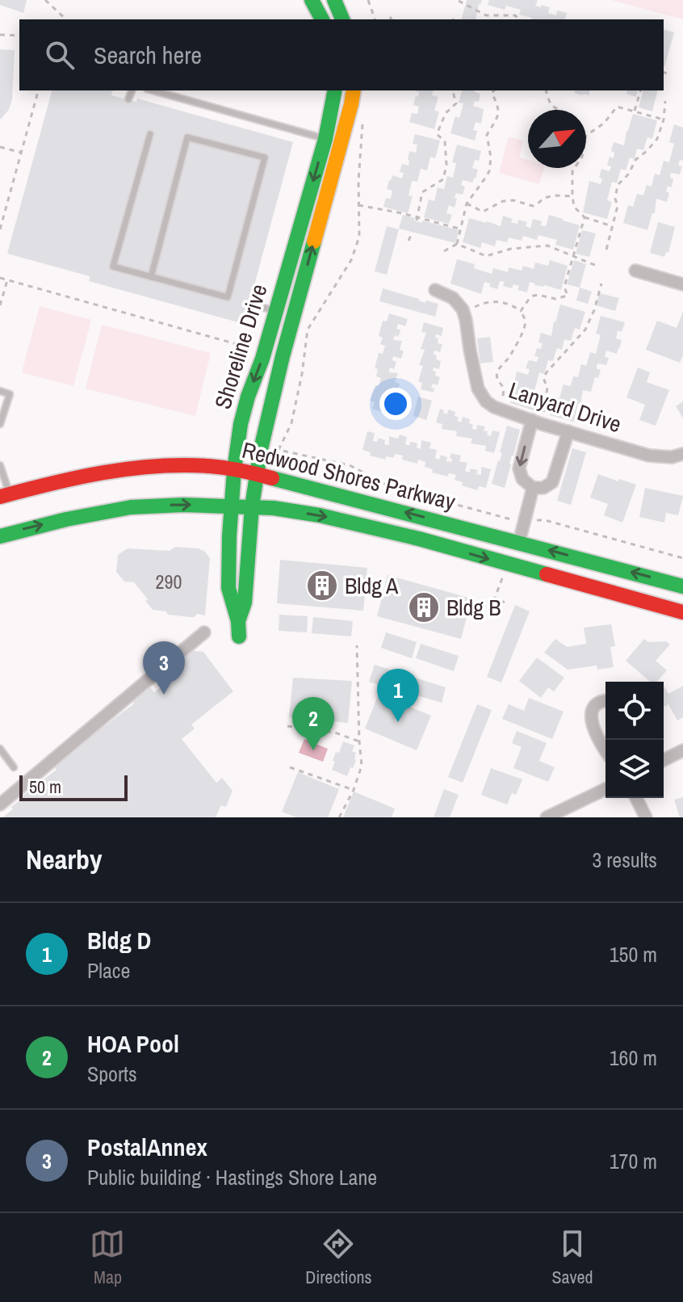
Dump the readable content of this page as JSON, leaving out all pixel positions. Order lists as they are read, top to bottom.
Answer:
{
  "streets": {
    "main road": ["Shoreline Drive", "Redwood Shores Parkway"],
    "street": ["Lanyard Drive"]
  },
  "crossings": [
    ["Shoreline Drive", "Redwood Shores Parkway"]
  ],
  "places": {
    "building": ["Bldg A", "Bldg B"]
  },
  "house_numbers": ["290"],
  "scale_bar": "50 m",
  "north": "top right",
  "page": {
    "search": "Search here",
    "pins": ["3", "1", "2"],
    "scale": "50 m",
    "heading": ["Nearby", "3 results"],
    "list": [
      {
        "mark": "1",
        "name": "Bldg D",
        "note": "Place",
        "value": "150 m"
      },
      {
        "mark": "2",
        "name": "HOA Pool",
        "note": "Sports",
        "value": "160 m"
      },
      {
        "mark": "3",
        "name": "PostalAnnex",
        "note": "Public building · Hastings Shore Lane",
        "value": "170 m"
      }
    ],
    "nav": ["Map", "Directions", "Saved"]
  }
}
